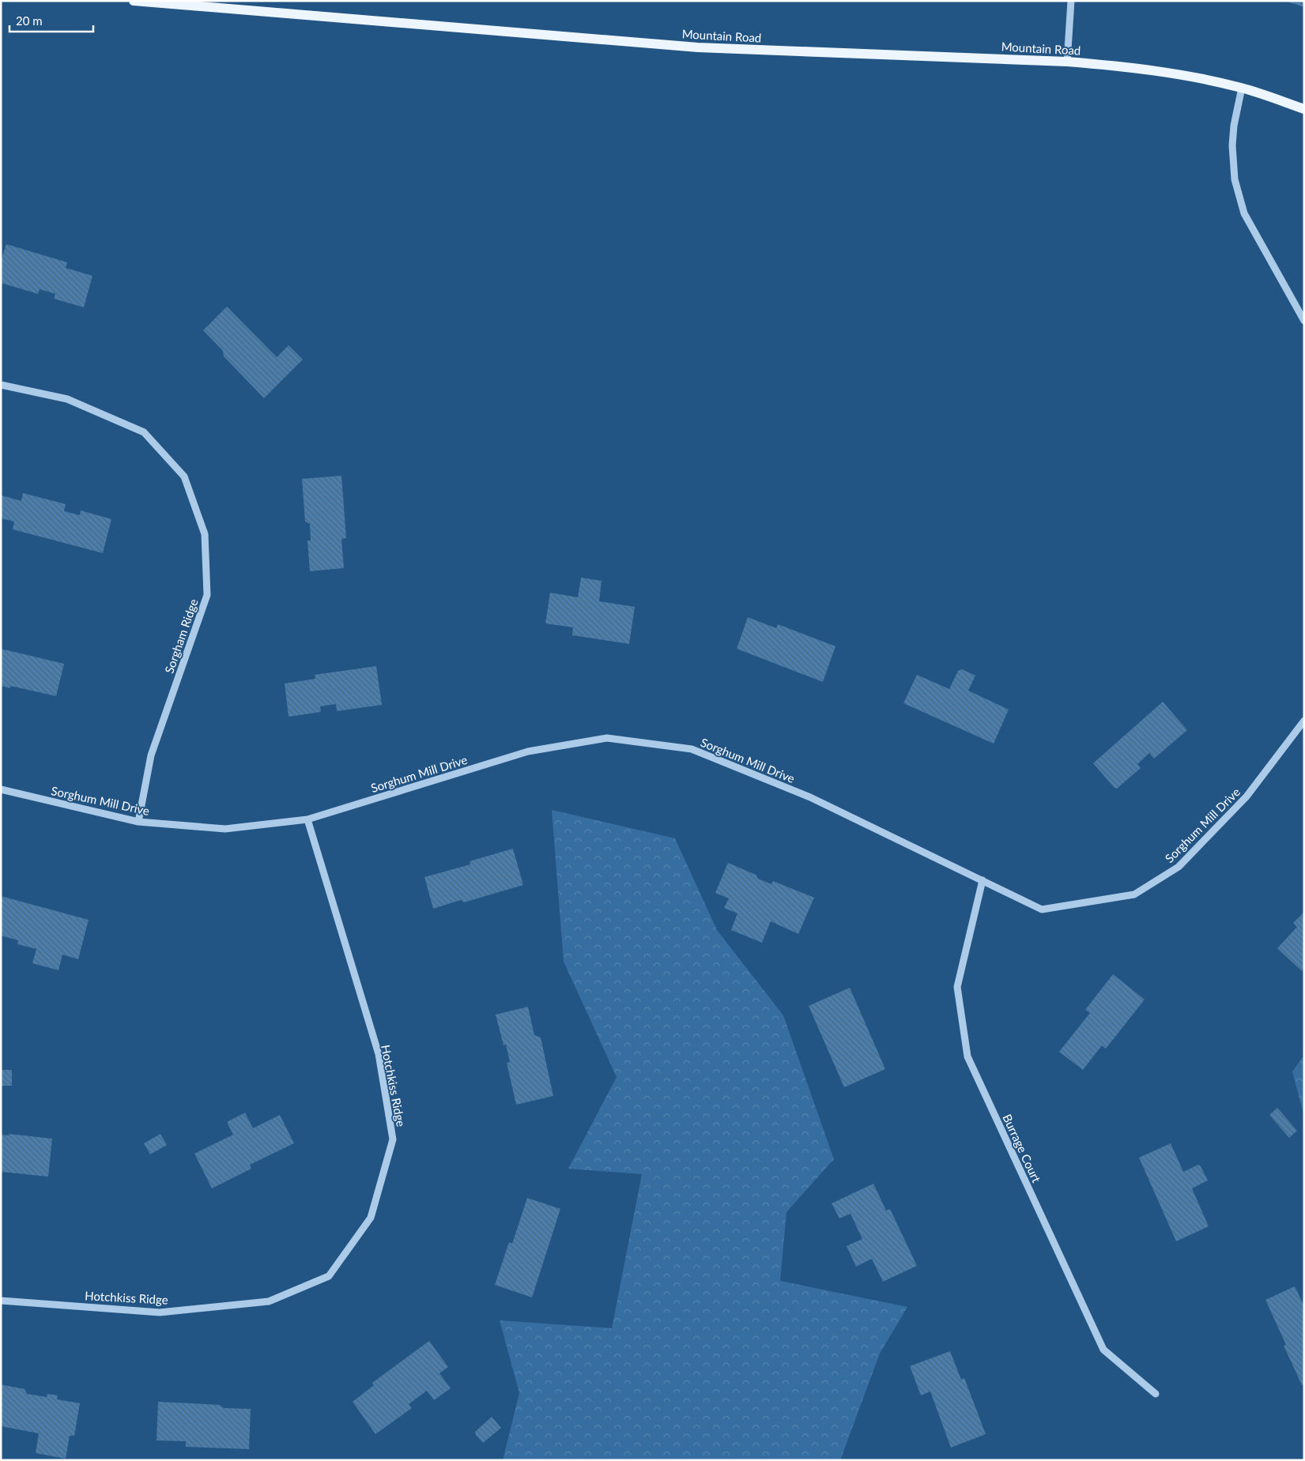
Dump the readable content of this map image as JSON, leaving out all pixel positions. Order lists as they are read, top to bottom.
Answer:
{
  "streets": {
    "main road": ["Mountain Road"],
    "street": [
      "Sorgham Ridge",
      "Sorghum Mill Drive",
      "Hotchkiss Ridge",
      "Burrage Court"
    ]
  },
  "crossings": [
    ["Sorgham Ridge", "Sorghum Mill Drive"],
    ["Sorghum Mill Drive", "Hotchkiss Ridge"],
    ["Sorghum Mill Drive", "Burrage Court"]
  ],
  "scale_bar": "20 m"
}
